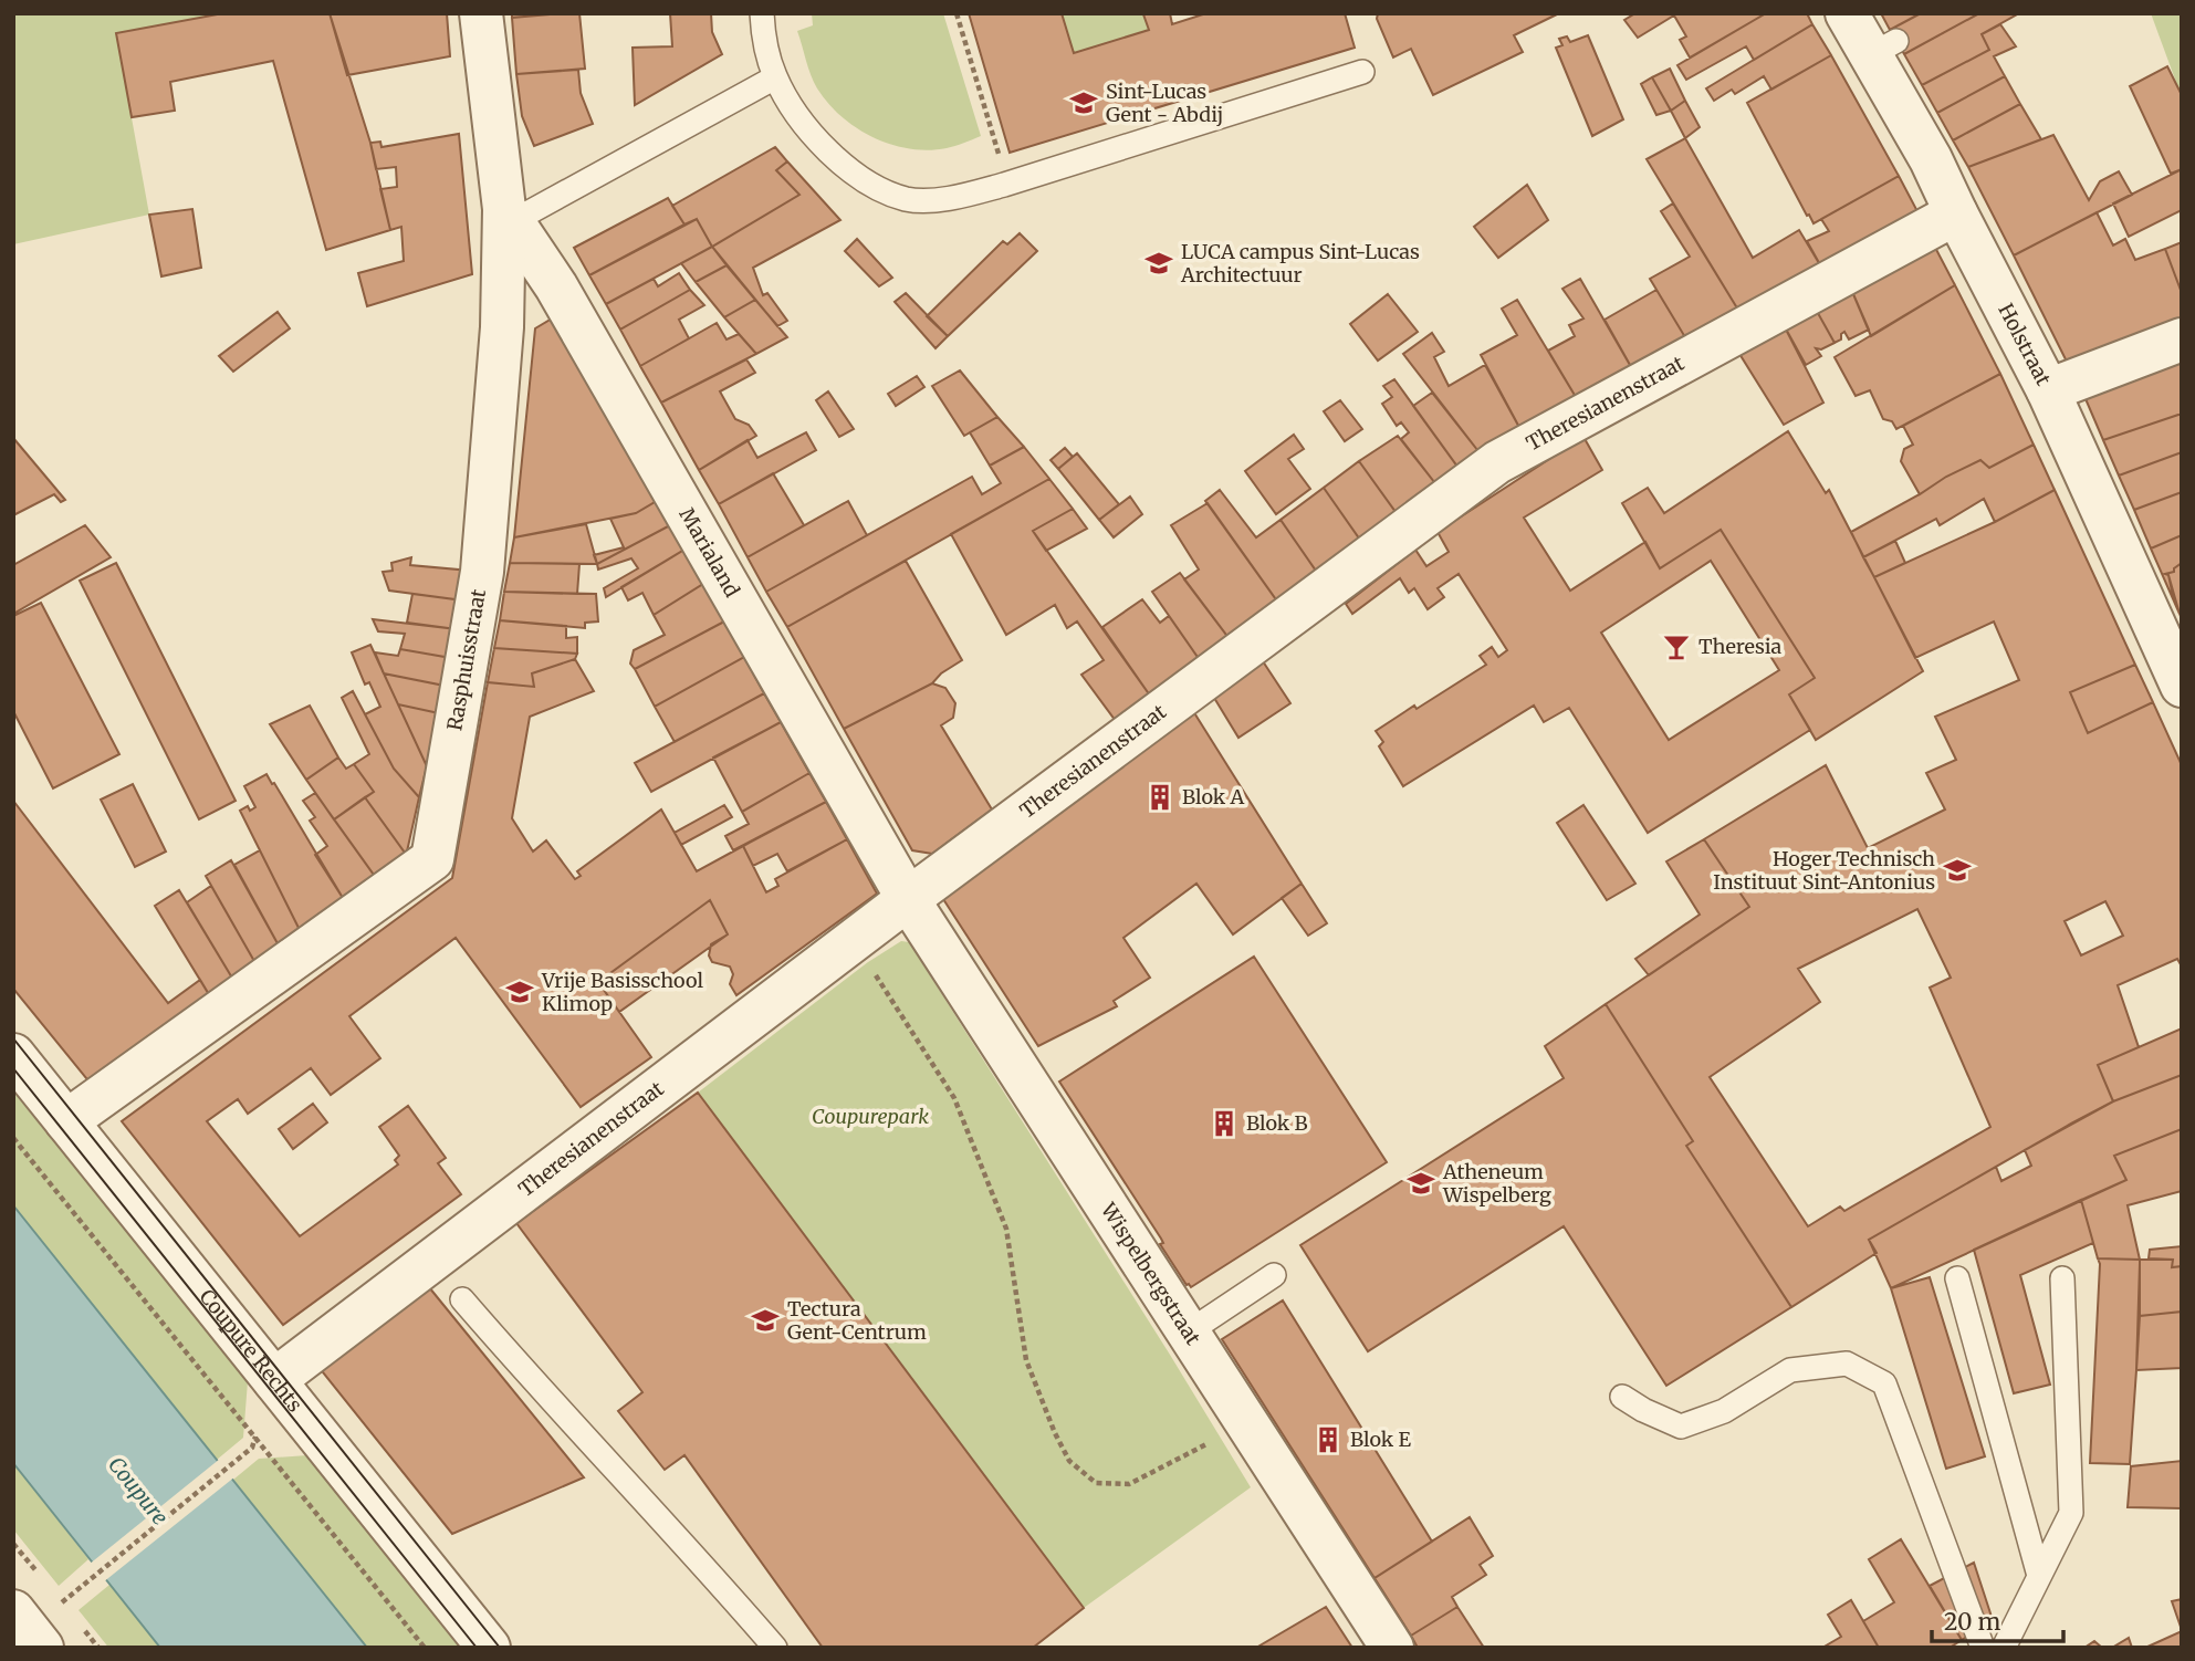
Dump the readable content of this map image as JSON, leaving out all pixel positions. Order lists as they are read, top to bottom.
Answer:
{
  "streets": {
    "street": [
      "Holstraat",
      "Theresianenstraat",
      "Marialand",
      "Rasphuisstraat",
      "Wispelbergstraat",
      "Coupure Rechts"
    ]
  },
  "crossings": [
    ["Holstraat", "Theresianenstraat"],
    ["Theresianenstraat", "Marialand"],
    ["Theresianenstraat", "Wispelbergstraat"],
    ["Theresianenstraat", "Coupure Rechts"],
    ["Marialand", "Rasphuisstraat"],
    ["Marialand", "Wispelbergstraat"],
    ["Rasphuisstraat", "Coupure Rechts"]
  ],
  "water": ["Coupure"],
  "parks": ["Coupurepark"],
  "places": {
    "school or university": [
      "Sint-Lucas Gent - Abdij",
      "LUCA campus Sint-Lucas Architectuur",
      "Hoger Technisch Instituut Sint-Antonius",
      "Vrije Basisschool Klimop",
      "Atheneum Wispelberg",
      "Tectura Gent-Centrum"
    ],
    "bar": ["Theresia"],
    "building": ["Blok A", "Blok B", "Blok E"]
  },
  "scale_bar": "20 m"
}
